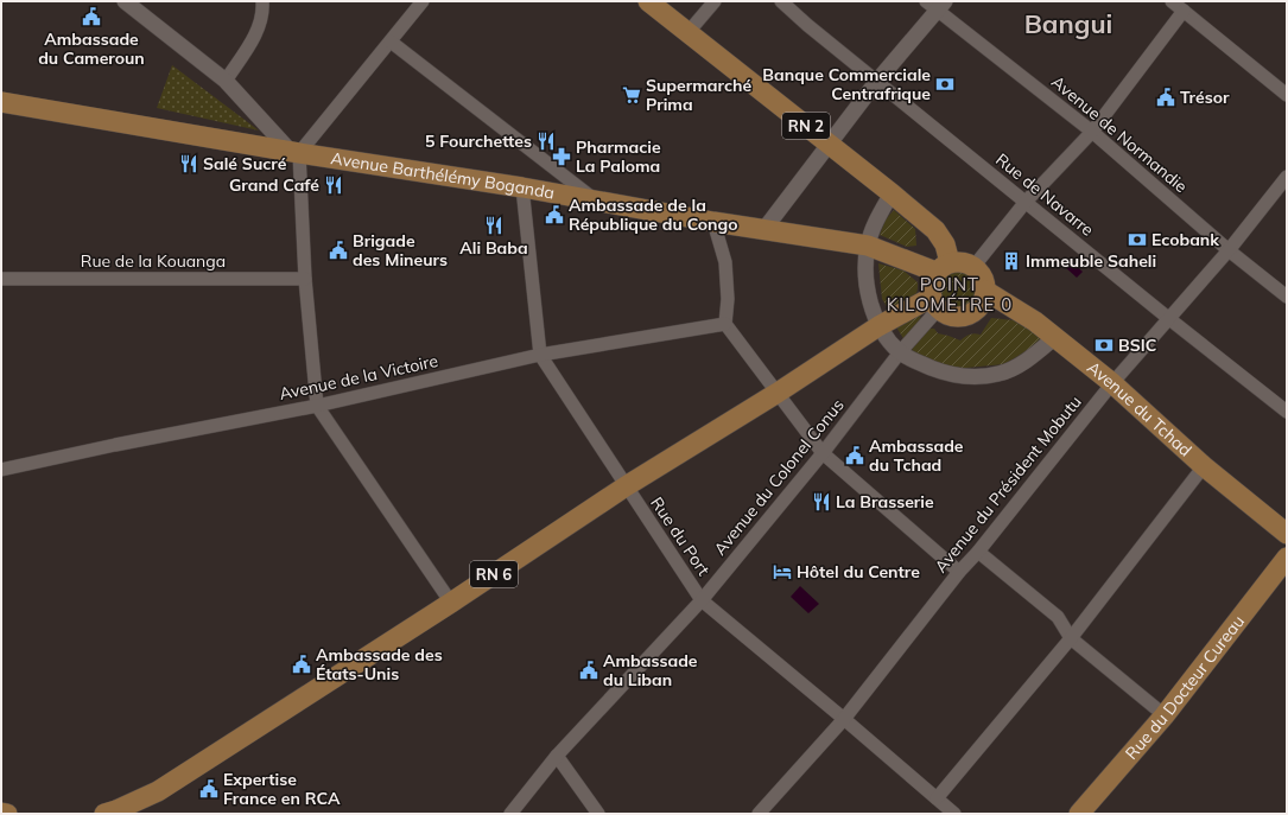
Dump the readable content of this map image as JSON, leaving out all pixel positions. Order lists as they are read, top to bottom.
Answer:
{
  "streets": {
    "main road": [
      "RN 2",
      "Avenue Barthélémy Boganda",
      "Avenue du Tchad",
      "RN 6",
      "Rue du Docteur Cureau"
    ],
    "street": [
      "Avenue de Normandie",
      "Rue de Navarre",
      "Rue de la Kouanga",
      "Avenue de la Victoire",
      "Avenue du Colonel Conus",
      "Avenue du Président Mobutu",
      "Rue du Port"
    ]
  },
  "crossings": [
    ["RN 2", "Avenue Barthélémy Boganda"],
    ["RN 2", "Avenue du Tchad"],
    ["RN 2", "Avenue du Colonel Conus"],
    ["RN 2", "RN 6"],
    ["Avenue de Normandie", "Avenue du Président Mobutu"],
    ["Avenue Barthélémy Boganda", "Avenue du Tchad"],
    ["Avenue Barthélémy Boganda", "Avenue du Colonel Conus"],
    ["Avenue Barthélémy Boganda", "Rue du Port"],
    ["Avenue Barthélémy Boganda", "RN 6"],
    ["Rue de Navarre", "Avenue du Président Mobutu"],
    ["Avenue de la Victoire", "Rue du Port"],
    ["Avenue du Tchad", "Avenue du Colonel Conus"],
    ["Avenue du Tchad", "Avenue du Président Mobutu"],
    ["Avenue du Tchad", "RN 6"],
    ["Avenue du Colonel Conus", "Rue du Port"],
    ["Avenue du Colonel Conus", "RN 6"],
    ["Avenue du Président Mobutu", "Rue du Port"],
    ["Rue du Port", "RN 6"]
  ],
  "districts": ["Bangui", "POINT KILOMÉTRE 0"],
  "places": {
    "public building": [
      "Ambassade du Cameroun",
      "Trésor",
      "Ambassade de la République du Congo",
      "Brigade des Mineurs",
      "Ambassade du Tchad",
      "Ambassade des États-Unis",
      "Ambassade du Liban",
      "Expertise France en RCA"
    ],
    "bank": ["Banque Commerciale Centrafrique", "Ecobank", "BSIC"],
    "supermarket": ["Supermarché Prima"],
    "restaurant": [
      "5 Fourchettes",
      "Salé Sucré",
      "Grand Café",
      "Ali Baba",
      "La Brasserie"
    ],
    "pharmacy": ["Pharmacie La Paloma"],
    "building": ["Immeuble Saheli"],
    "hotel": ["Hôtel du Centre"]
  }
}
